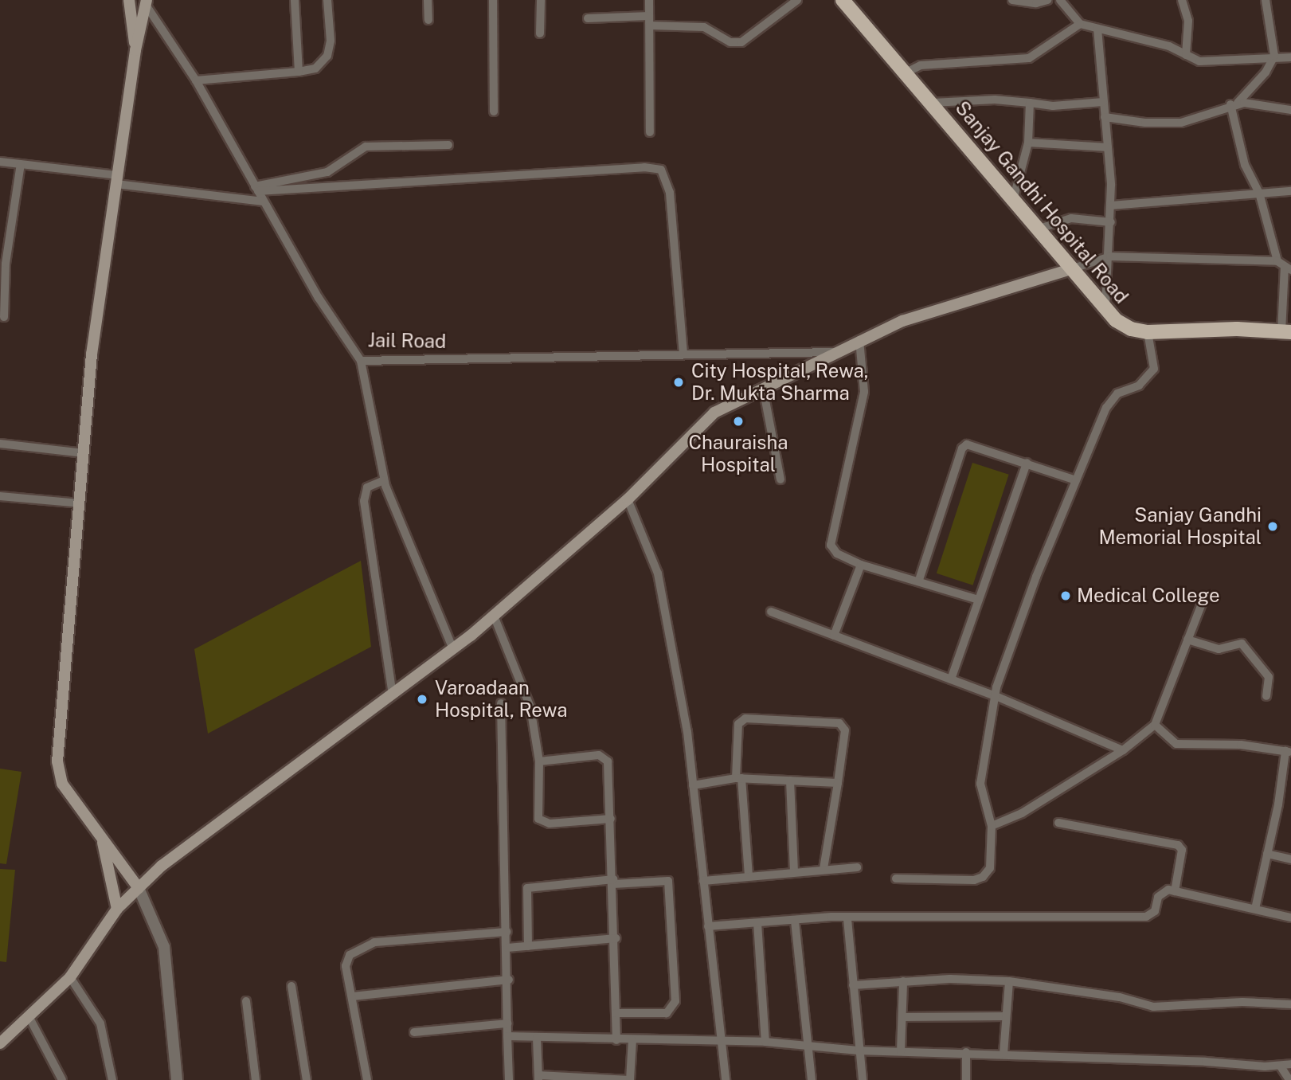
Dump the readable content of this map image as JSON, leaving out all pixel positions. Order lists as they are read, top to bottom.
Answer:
{
  "streets": {
    "main road": ["Sanjay Gandhi Hospital Road"],
    "street": ["Jail Road"]
  },
  "places": [
    "City Hospital, Rewa, Dr. Mukta Sharma",
    "Chauraisha Hospital",
    "Sanjay Gandhi Memorial Hospital",
    "Medical College",
    "Varoadaan Hospital, Rewa"
  ]
}
